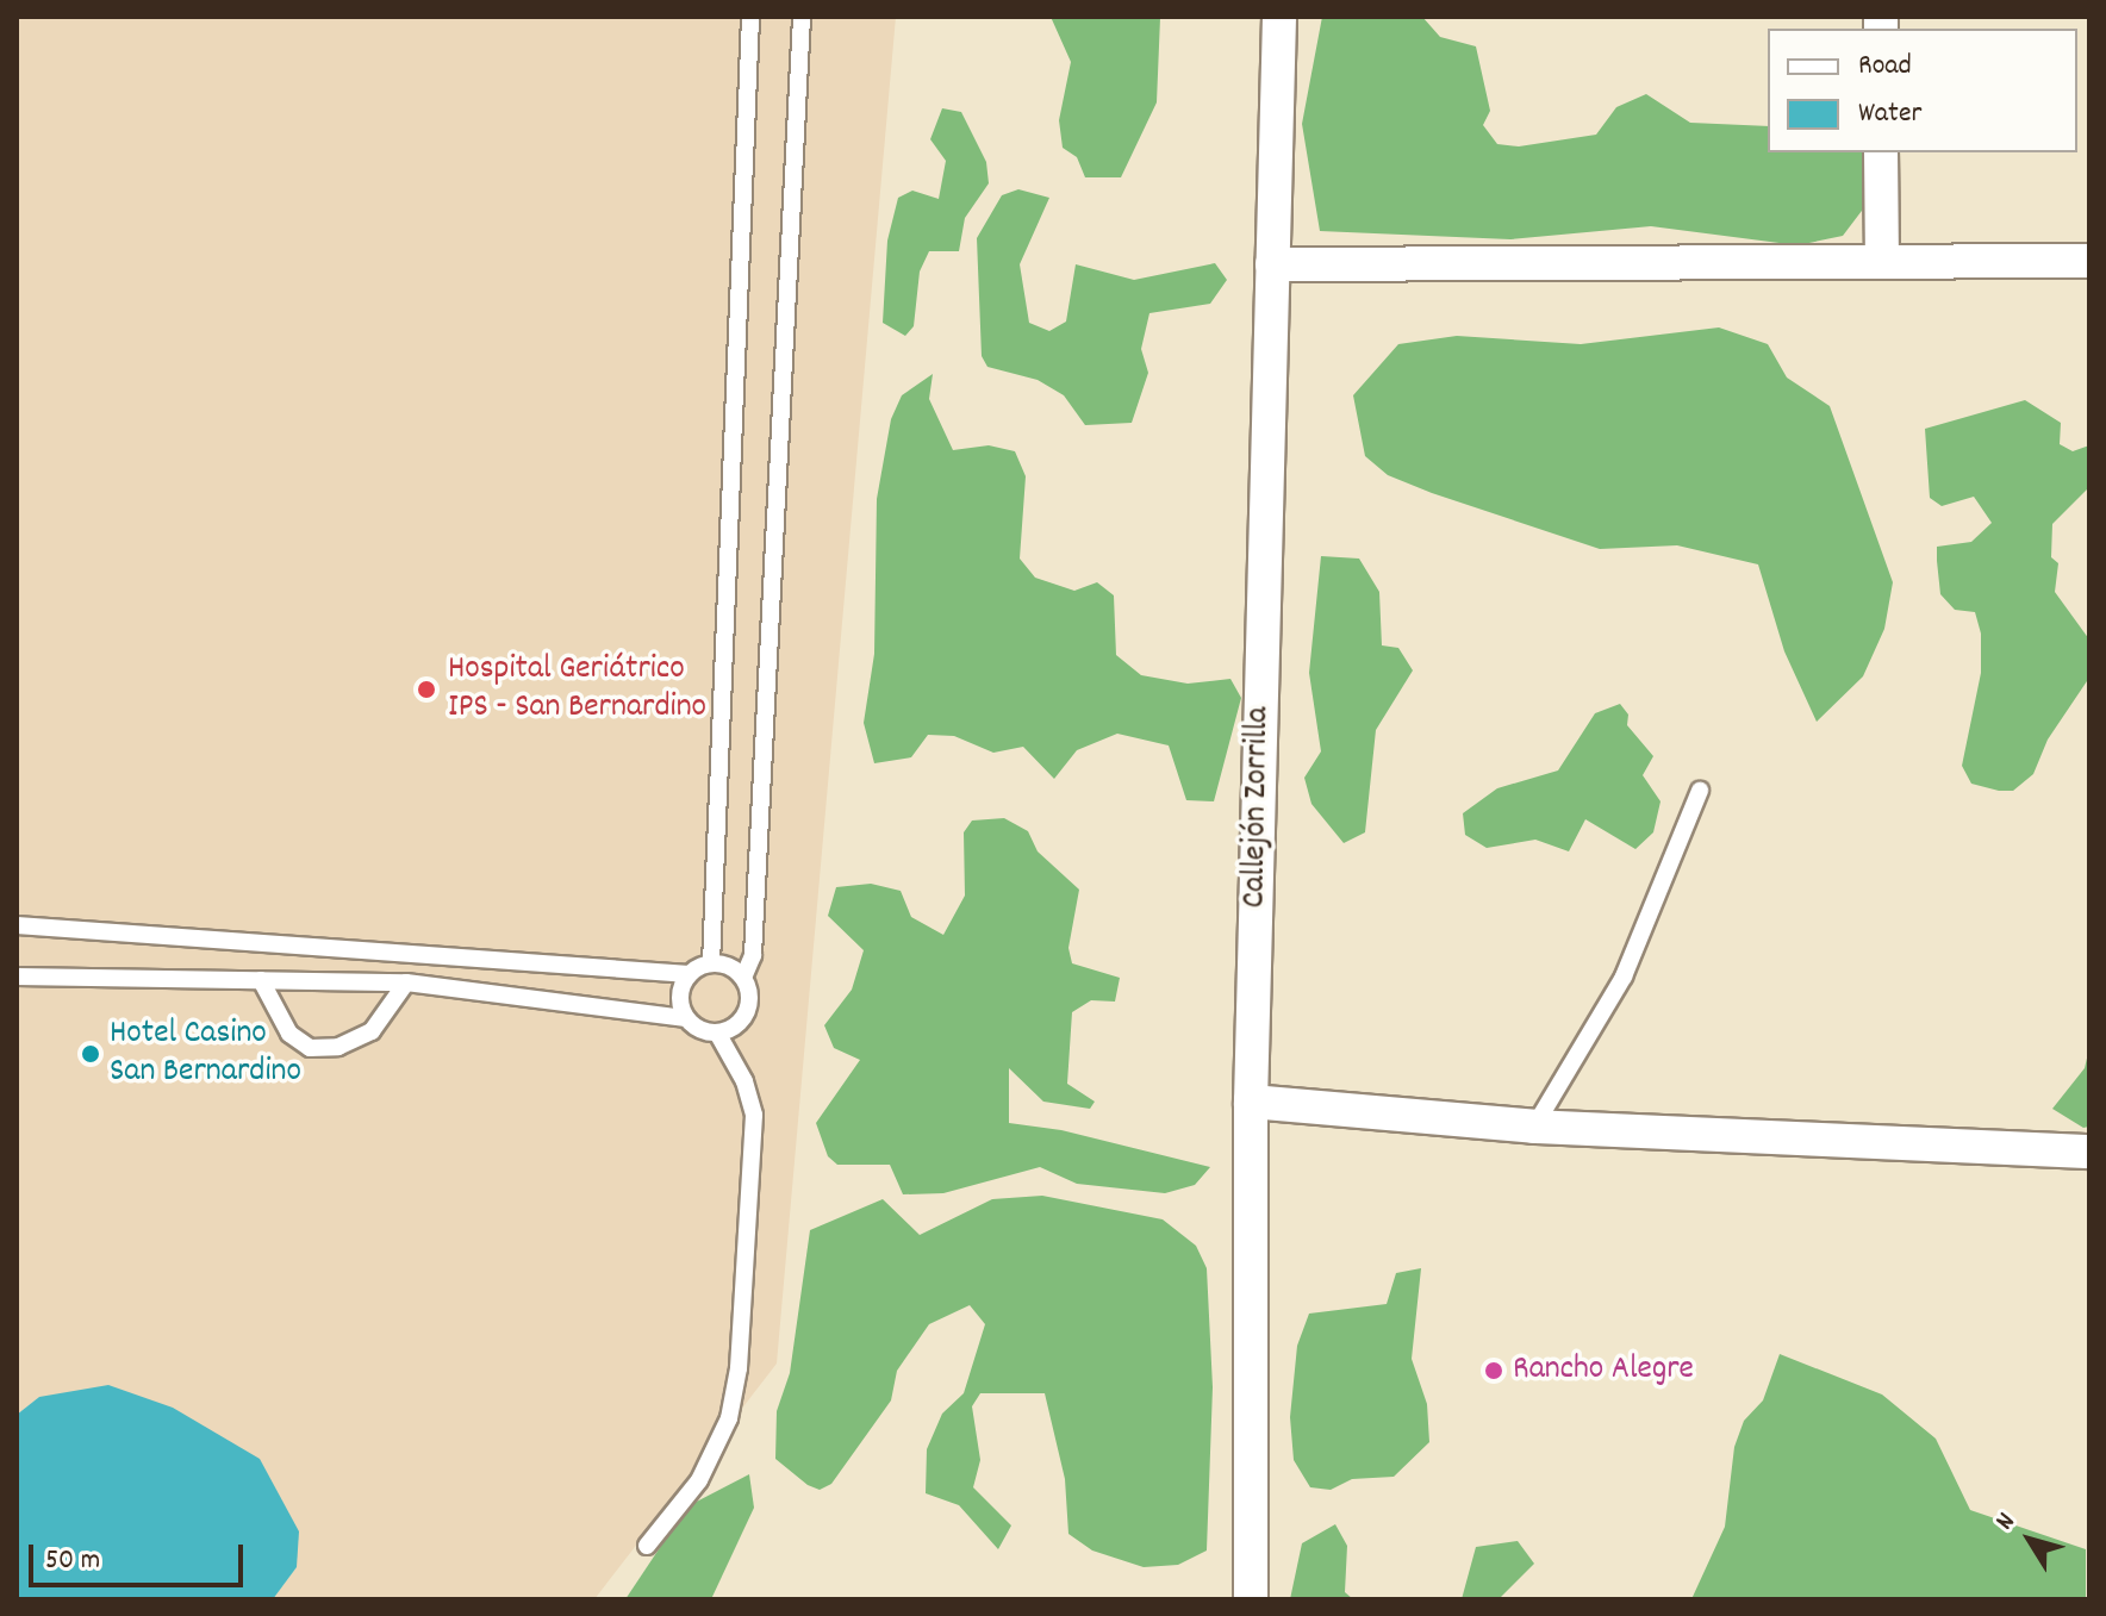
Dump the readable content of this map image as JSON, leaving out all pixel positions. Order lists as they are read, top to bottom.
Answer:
{
  "streets": {
    "street": ["Callejón Zorrilla"]
  },
  "places": ["Hospital Geriátrico IPS - San Bernardino", "Hotel Casino San Bernardino", "Rancho Alegre"],
  "legend": ["Road", "Water"],
  "scale_bar": "50 m",
  "north": "top left"
}
